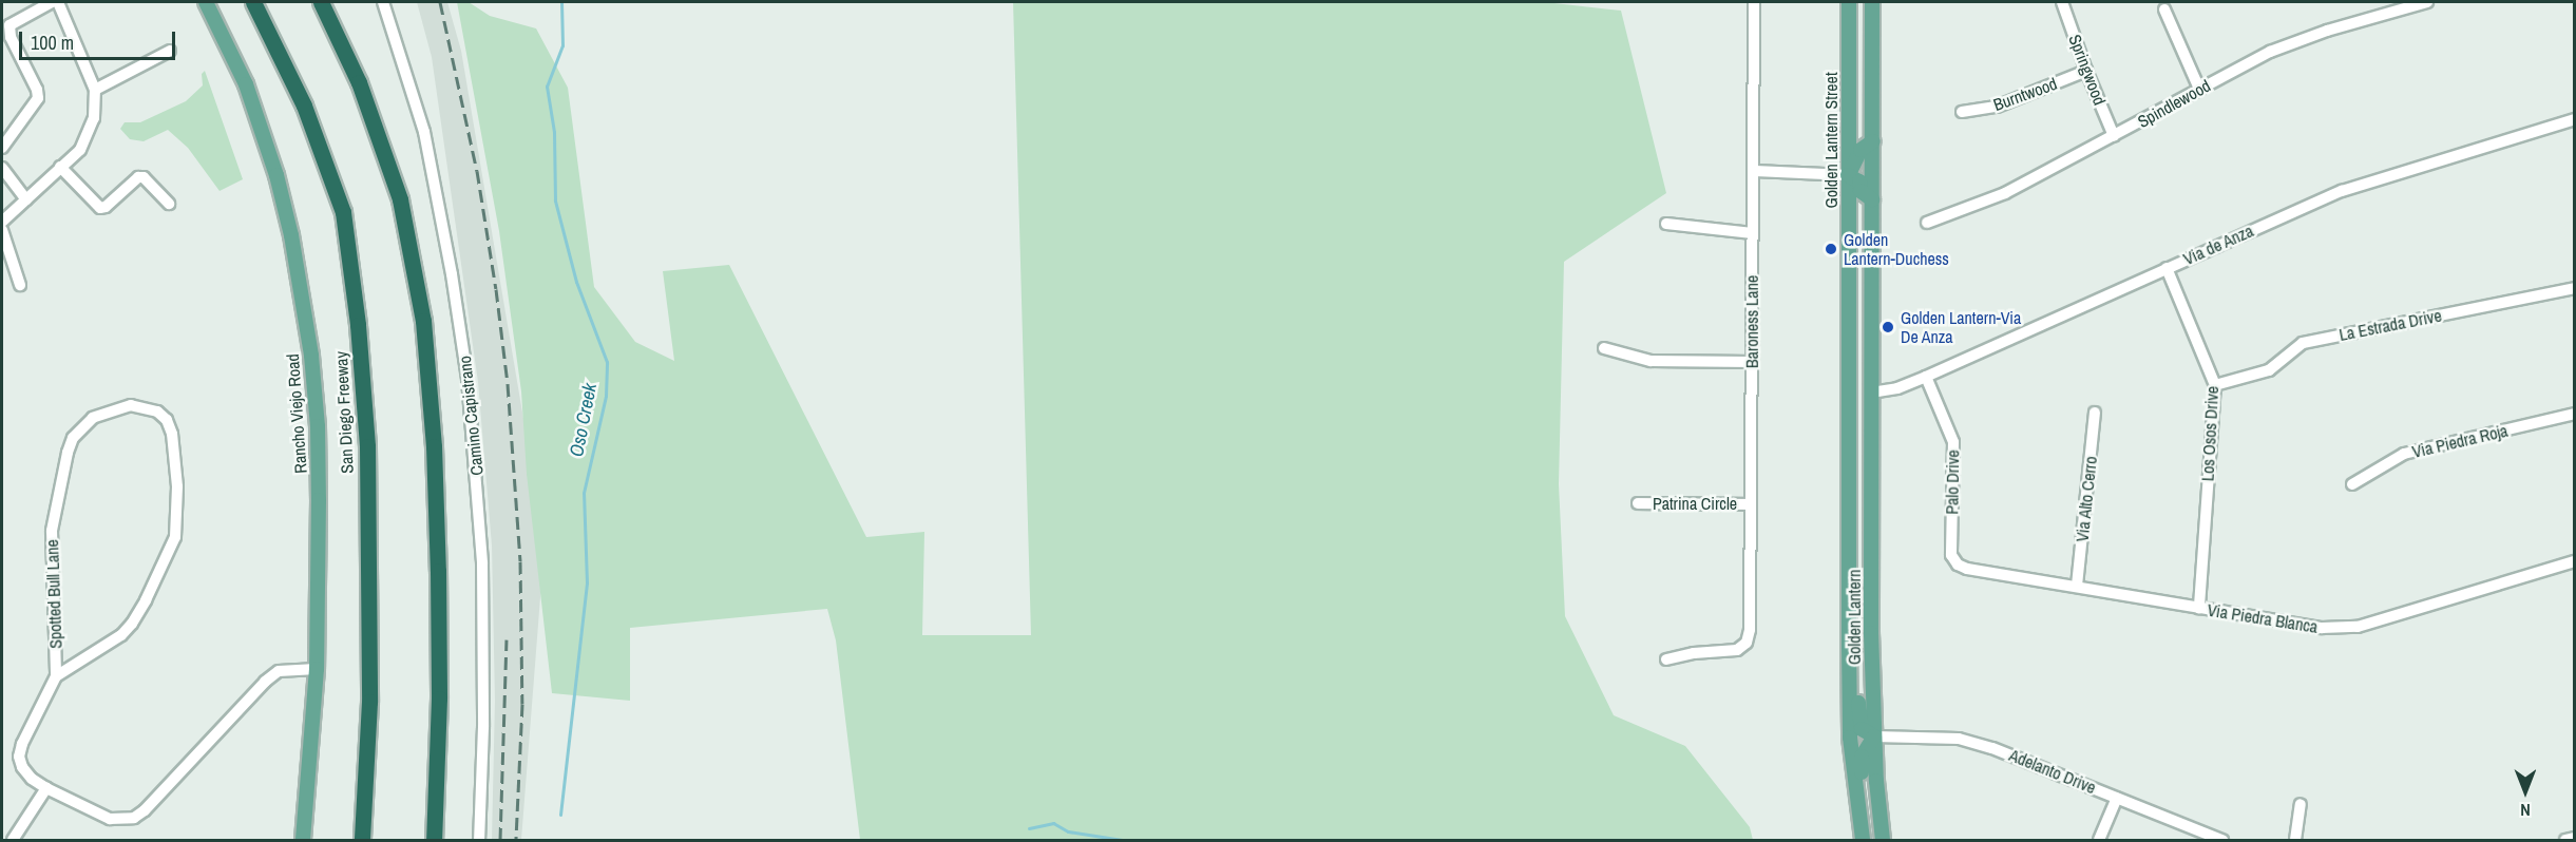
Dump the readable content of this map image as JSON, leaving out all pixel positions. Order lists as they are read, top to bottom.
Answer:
{
  "streets": {
    "highway": ["San Diego Freeway"],
    "main road": ["Golden Lantern Street", "Rancho Viejo Road", "Golden Lantern"],
    "street": [
      "Springwood",
      "Burntwood",
      "Spindlewood",
      "Via de Anza",
      "Baroness Lane",
      "La Estrada Drive",
      "Camino Capistrano",
      "Los Osos Drive",
      "Via Piedra Roja",
      "Palo Drive",
      "Via Alto Cerro",
      "Patrina Circle",
      "Spotted Bull Lane",
      "Via Piedra Blanca",
      "Adelanto Drive"
    ]
  },
  "crossings": [
    ["Springwood", "Burntwood"],
    ["Springwood", "Spindlewood"],
    ["Golden Lantern Street", "Golden Lantern"],
    ["Via de Anza", "Los Osos Drive"],
    ["Via de Anza", "Palo Drive"],
    ["Via de Anza", "Golden Lantern"],
    ["Baroness Lane", "Patrina Circle"],
    ["La Estrada Drive", "Los Osos Drive"],
    ["Rancho Viejo Road", "Spotted Bull Lane"],
    ["Los Osos Drive", "Via Piedra Blanca"],
    ["Palo Drive", "Via Piedra Blanca"],
    ["Via Alto Cerro", "Via Piedra Blanca"],
    ["Golden Lantern", "Adelanto Drive"]
  ],
  "water": ["Oso Creek"],
  "places": ["Golden Lantern-Duchess", "Golden Lantern-Via De Anza"],
  "scale_bar": "100 m",
  "north": "bottom"
}
